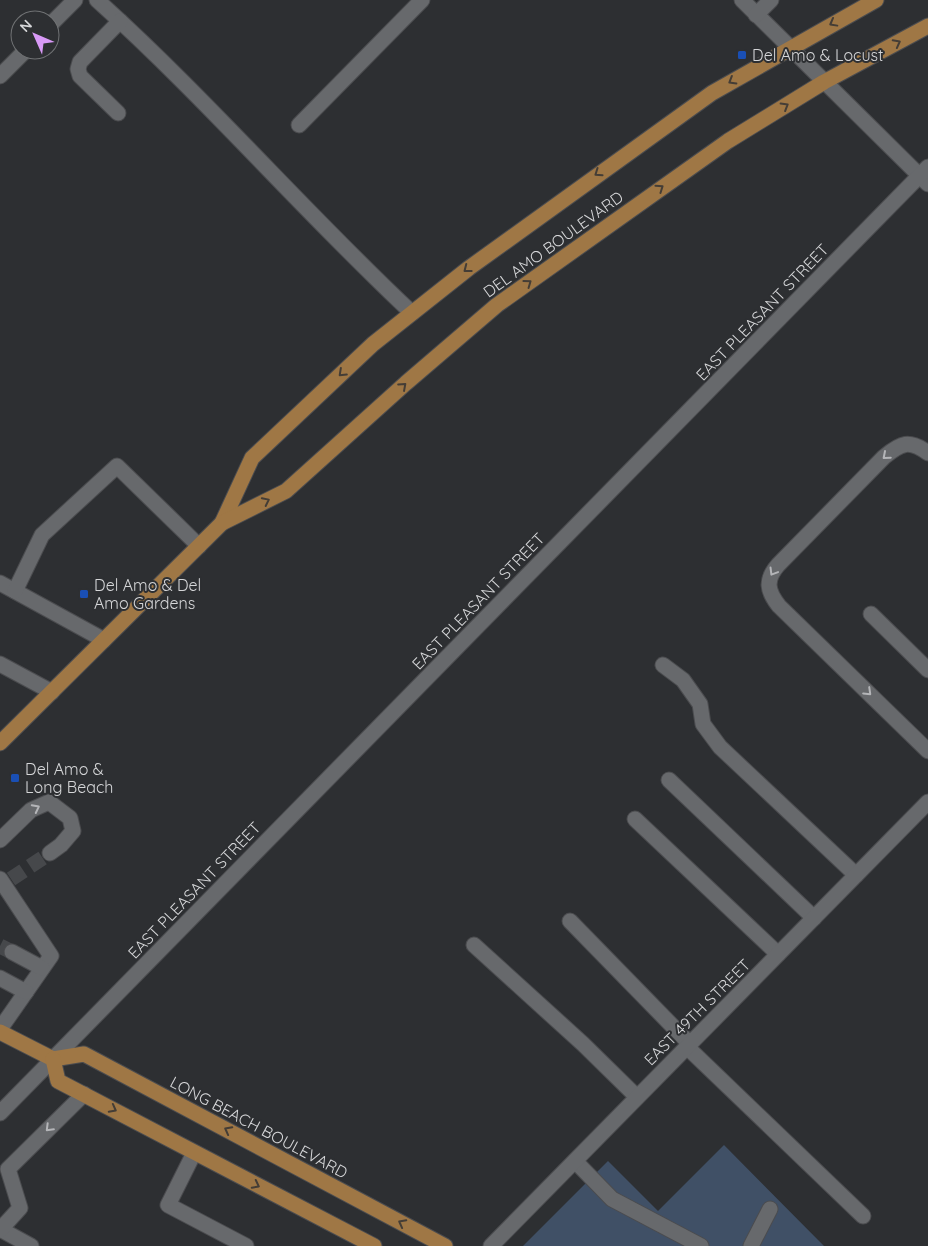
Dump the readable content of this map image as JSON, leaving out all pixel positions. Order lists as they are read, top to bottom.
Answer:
{
  "streets": {
    "main road": ["DEL AMO BOULEVARD", "LONG BEACH BOULEVARD"],
    "street": ["EAST PLEASANT STREET", "EAST 49TH STREET"]
  },
  "crossings": [
    ["EAST PLEASANT STREET", "LONG BEACH BOULEVARD"]
  ],
  "places": {
    "transit": ["Del Amo & Locust", "Del Amo & Del Amo Gardens", "Del Amo & Long Beach"]
  },
  "north": "top left"
}
